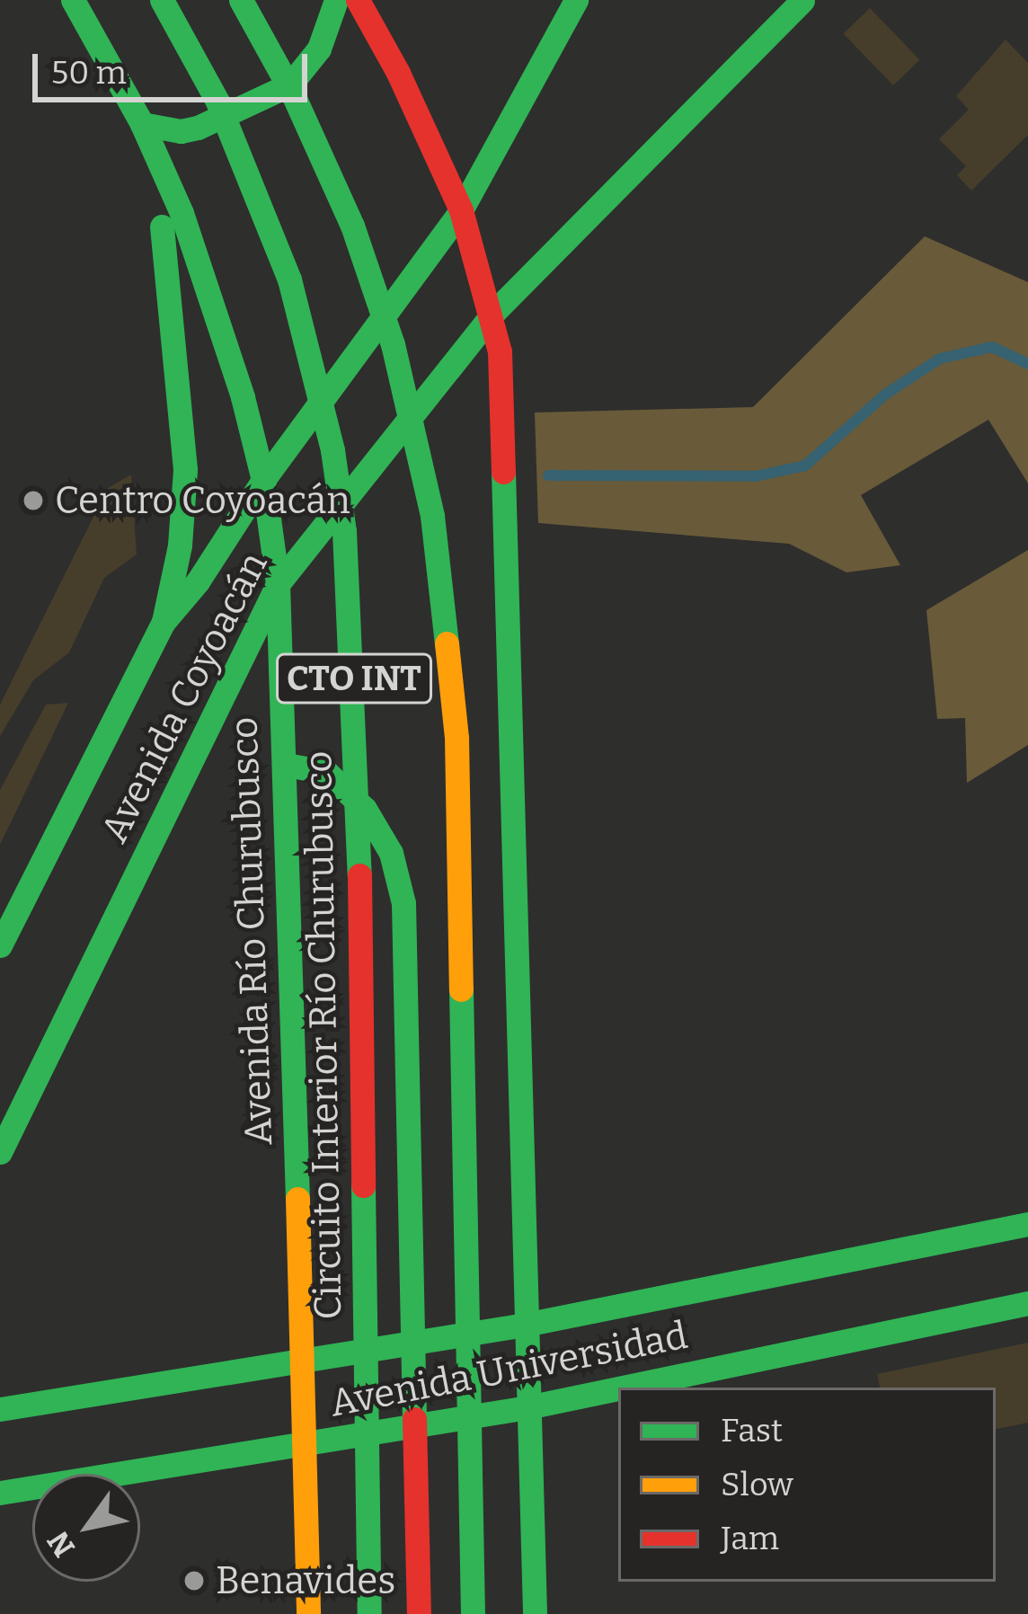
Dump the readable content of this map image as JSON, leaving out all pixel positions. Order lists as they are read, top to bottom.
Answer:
{
  "streets": {
    "main road": [
      "CTO INT",
      "Avenida Coyoacán",
      "Avenida Río Churubusco",
      "Circuito Interior Río Churubusco",
      "Avenida Universidad"
    ]
  },
  "crossings": [
    ["CTO INT", "Avenida Río Churubusco"],
    ["CTO INT", "Avenida Universidad"],
    ["Avenida Coyoacán", "Avenida Río Churubusco"],
    ["Avenida Río Churubusco", "Avenida Universidad"]
  ],
  "places": ["Centro Coyoacán", "Benavides"],
  "legend": ["Fast", "Slow", "Jam"],
  "scale_bar": "50 m",
  "north": "bottom left"
}
